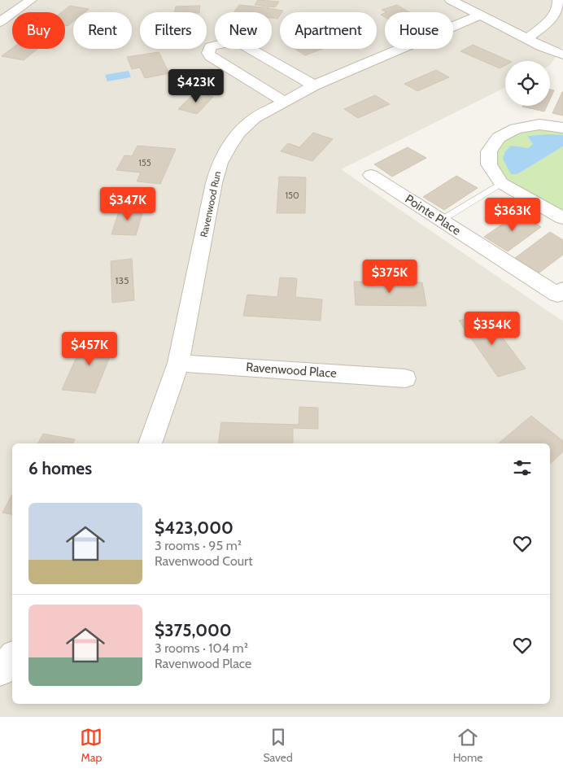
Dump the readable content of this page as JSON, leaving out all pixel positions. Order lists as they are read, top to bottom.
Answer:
{
  "streets": {
    "street": ["Ravenwood Run", "Pointe Place", "Ravenwood Place"]
  },
  "crossings": [
    ["Ravenwood Run", "Ravenwood Place"]
  ],
  "house_numbers": ["155", "150", "135"],
  "page": {
    "chip": [
      "Buy",
      "Rent",
      "Filters",
      "New",
      "Apartment",
      "House"
    ],
    "price": [
      "$423K",
      "$347K",
      "$363K",
      "$375K",
      "$354K",
      "$457K"
    ],
    "heading": "6 homes",
    "list": [
      {
        "name": "$423,000",
        "note": "3 rooms · 95 m² · Ravenwood Court"
      },
      {
        "name": "$375,000",
        "note": "3 rooms · 104 m² · Ravenwood Place"
      }
    ],
    "tabs": ["Map", "Saved", "Home"]
  }
}
